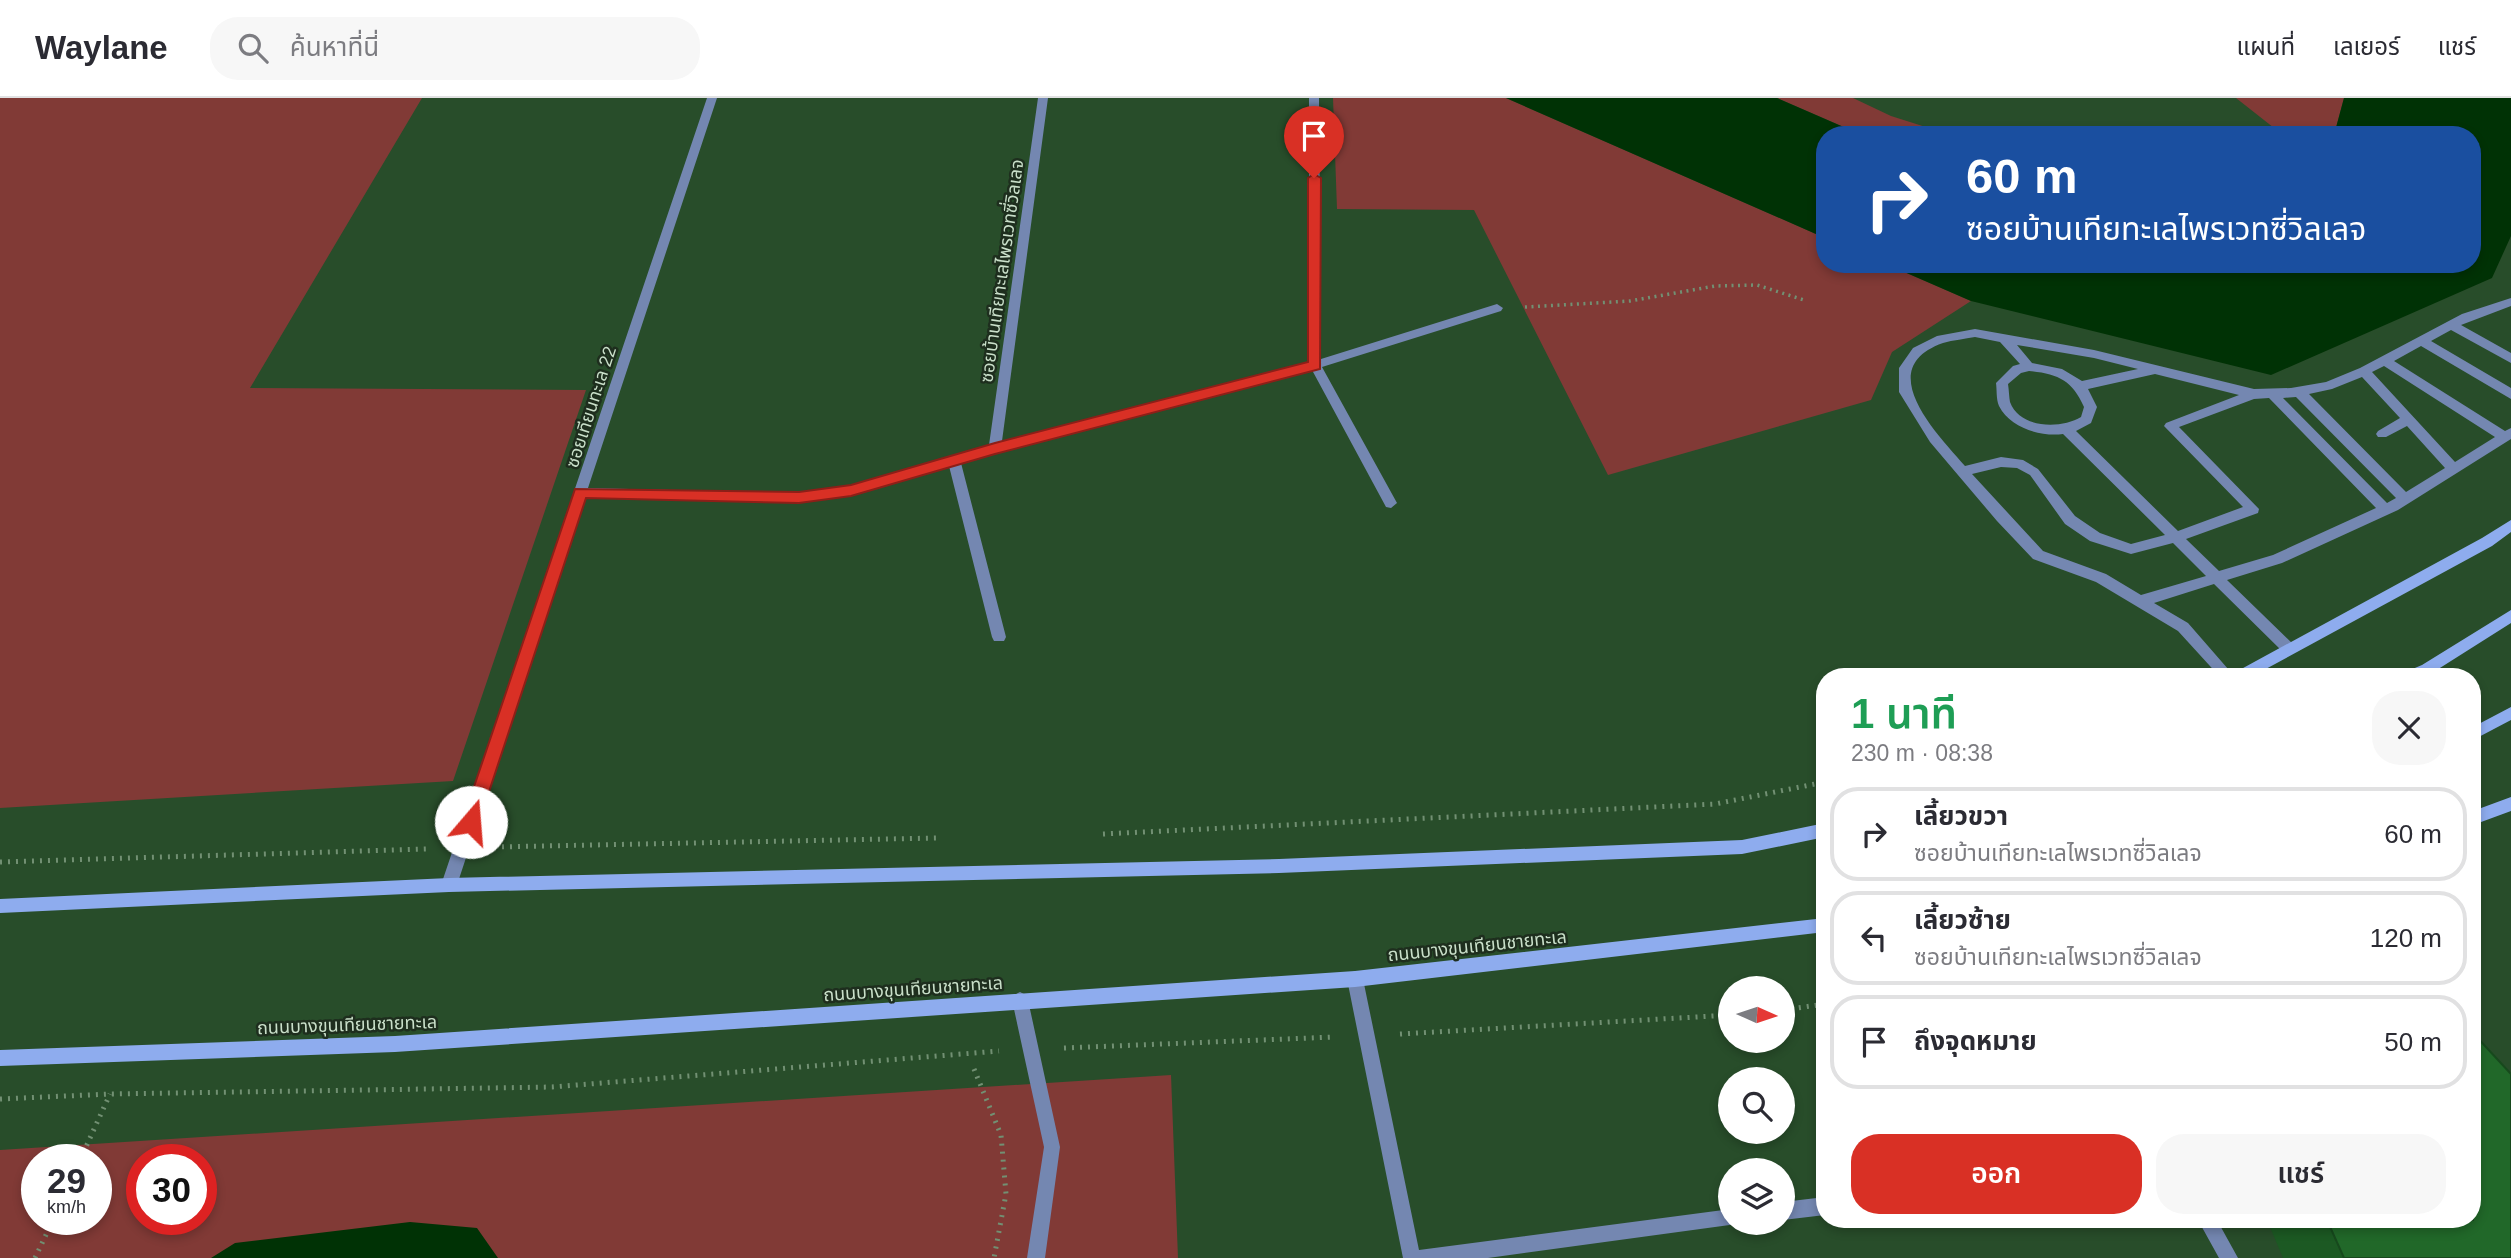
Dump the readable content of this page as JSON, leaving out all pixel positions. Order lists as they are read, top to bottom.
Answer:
{
  "streets": {
    "main road": ["ถนนบางขุนเทียนชายทะเล"],
    "street": ["ซอยบ้านเทียทะเลไพรเวทซี่วิลเลจ", "ซอยเทียนทะเล 22"]
  },
  "north": "right",
  "page": {
    "header": "Waylane",
    "search": "ค้นหาที่นี่",
    "nav": ["แผนที่", "เลเยอร์", "แชร์"],
    "turn": ["60 m", "ซอยบ้านเทียทะเลไพรเวทซี่วิลเลจ"],
    "heading": ["1 นาที", "230 m · 08:38"],
    "list": [
      {
        "name": "เลี้ยวขวา",
        "note": "ซอยบ้านเทียทะเลไพรเวทซี่วิลเลจ",
        "value": "60 m"
      },
      {
        "name": "เลี้ยวซ้าย",
        "note": "ซอยบ้านเทียทะเลไพรเวทซี่วิลเลจ",
        "value": "120 m"
      },
      {
        "name": "ถึงจุดหมาย",
        "value": "50 m"
      }
    ],
    "buttons": ["ออก", "แชร์"],
    "speed": "29 km/h",
    "limit": "30"
  }
}
